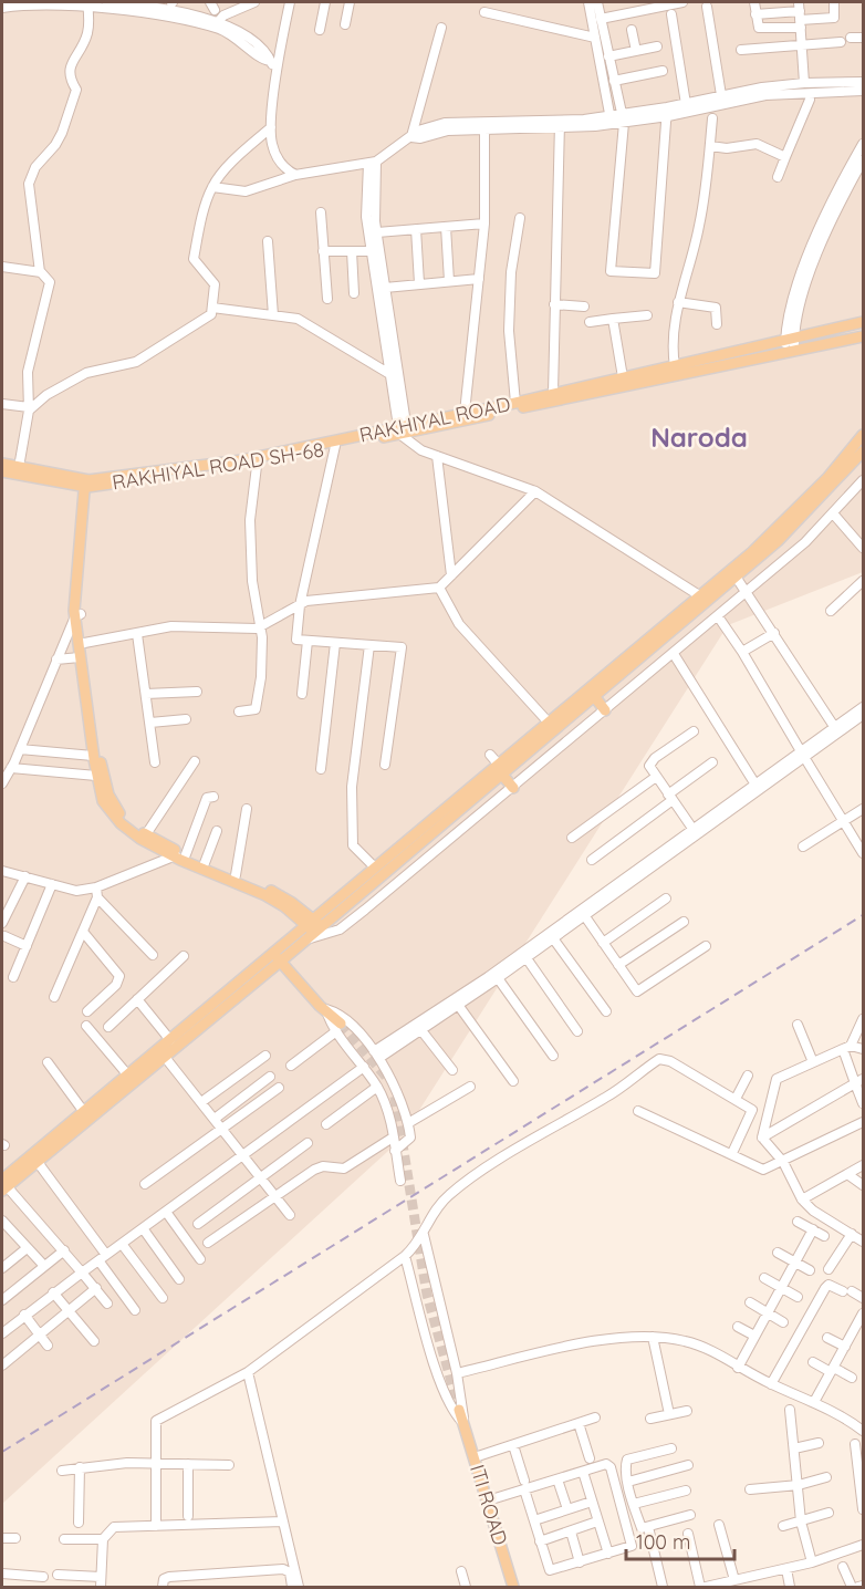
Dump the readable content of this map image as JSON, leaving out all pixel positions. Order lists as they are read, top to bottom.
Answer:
{
  "streets": {
    "main road": ["RAKHIYAL ROAD", "RAKHIYAL ROAD SH-68", "ITI ROAD"]
  },
  "crossings": [
    ["RAKHIYAL ROAD", "RAKHIYAL ROAD SH-68"]
  ],
  "districts": ["Naroda"],
  "scale_bar": "100 m"
}
